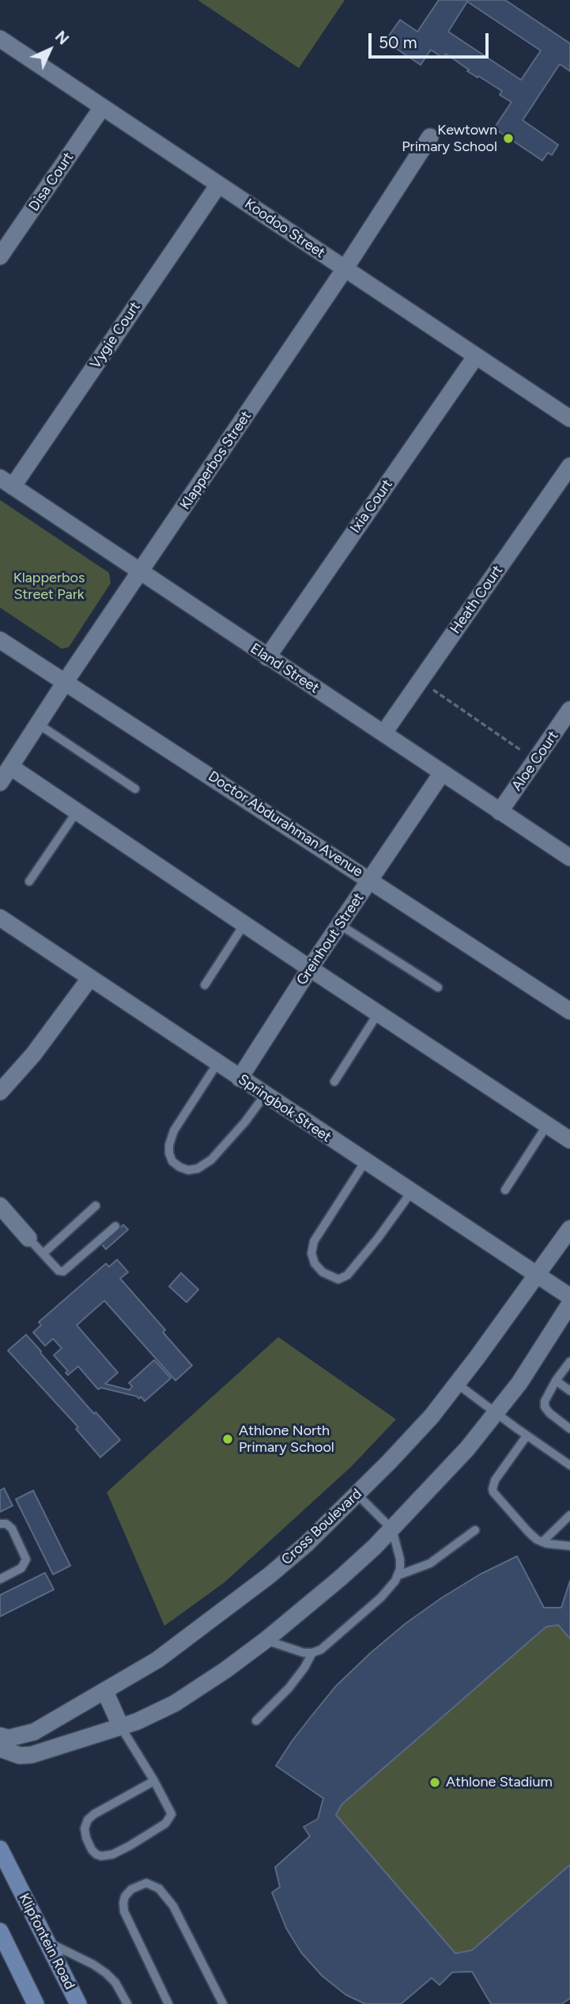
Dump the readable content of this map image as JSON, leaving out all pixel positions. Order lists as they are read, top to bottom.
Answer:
{
  "streets": {
    "main road": ["Klipfontein Road"],
    "street": [
      "Disa Court",
      "Koodoo Street",
      "Vygie Court",
      "Klapperbos Street",
      "Ixia Court",
      "Heath Court",
      "Eland Street",
      "Aloe Court",
      "Doctor Abdurahman Avenue",
      "Greinhout Street",
      "Springbok Street",
      "Cross Boulevard"
    ]
  },
  "crossings": [
    ["Disa Court", "Koodoo Street"],
    ["Koodoo Street", "Vygie Court"],
    ["Koodoo Street", "Klapperbos Street"],
    ["Koodoo Street", "Ixia Court"],
    ["Vygie Court", "Eland Street"],
    ["Klapperbos Street", "Eland Street"],
    ["Klapperbos Street", "Doctor Abdurahman Avenue"],
    ["Ixia Court", "Eland Street"],
    ["Heath Court", "Eland Street"],
    ["Eland Street", "Aloe Court"],
    ["Eland Street", "Greinhout Street"],
    ["Doctor Abdurahman Avenue", "Greinhout Street"],
    ["Greinhout Street", "Springbok Street"],
    ["Springbok Street", "Cross Boulevard"]
  ],
  "parks": ["Klapperbos Street Park"],
  "places": ["Kewtown Primary School", "Athlone North Primary School", "Athlone Stadium"],
  "scale_bar": "50 m",
  "north": "top right"
}
